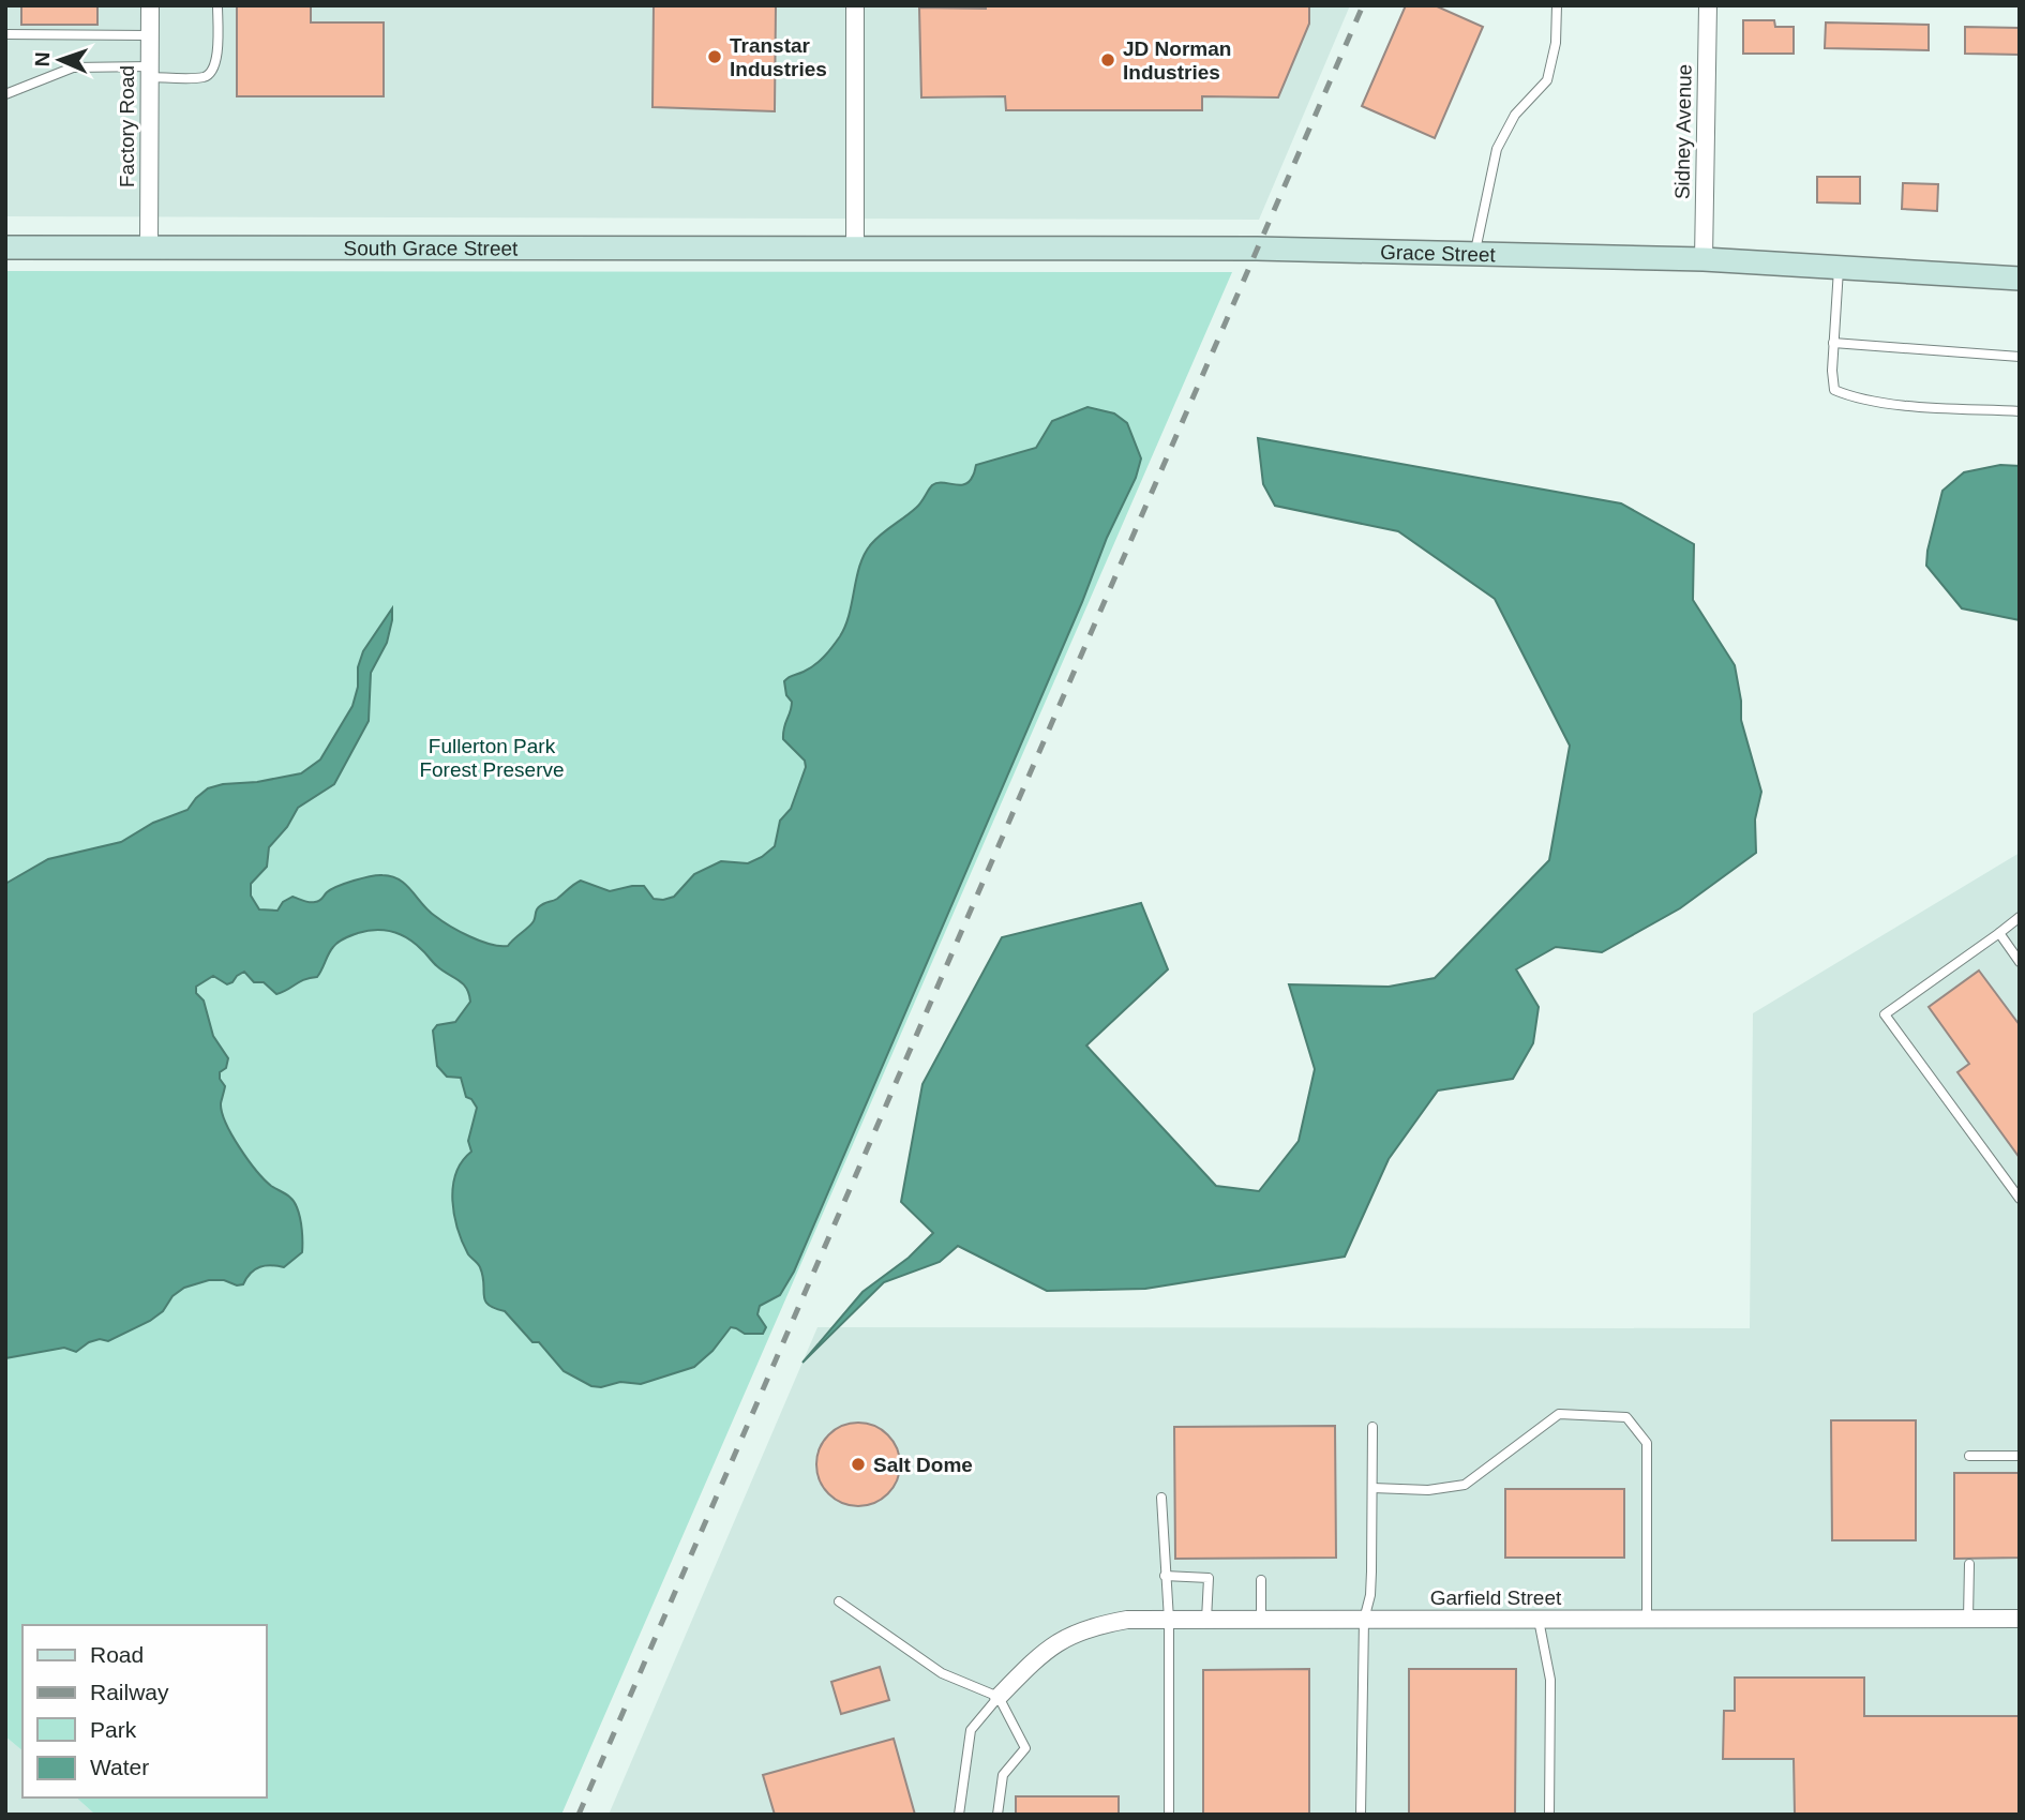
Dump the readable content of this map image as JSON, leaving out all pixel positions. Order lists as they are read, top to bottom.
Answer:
{
  "streets": {
    "street": [
      "Factory Road",
      "Sidney Avenue",
      "South Grace Street",
      "Grace Street",
      "Garfield Street"
    ]
  },
  "crossings": [
    ["Factory Road", "South Grace Street"],
    ["Sidney Avenue", "Grace Street"],
    ["South Grace Street", "Grace Street"]
  ],
  "parks": ["Fullerton Park Forest Preserve"],
  "places": ["Transtar Industries", "JD Norman Industries", "Salt Dome"],
  "legend": [
    "Road",
    "Railway",
    "Park",
    "Water"
  ],
  "north": "left"
}
